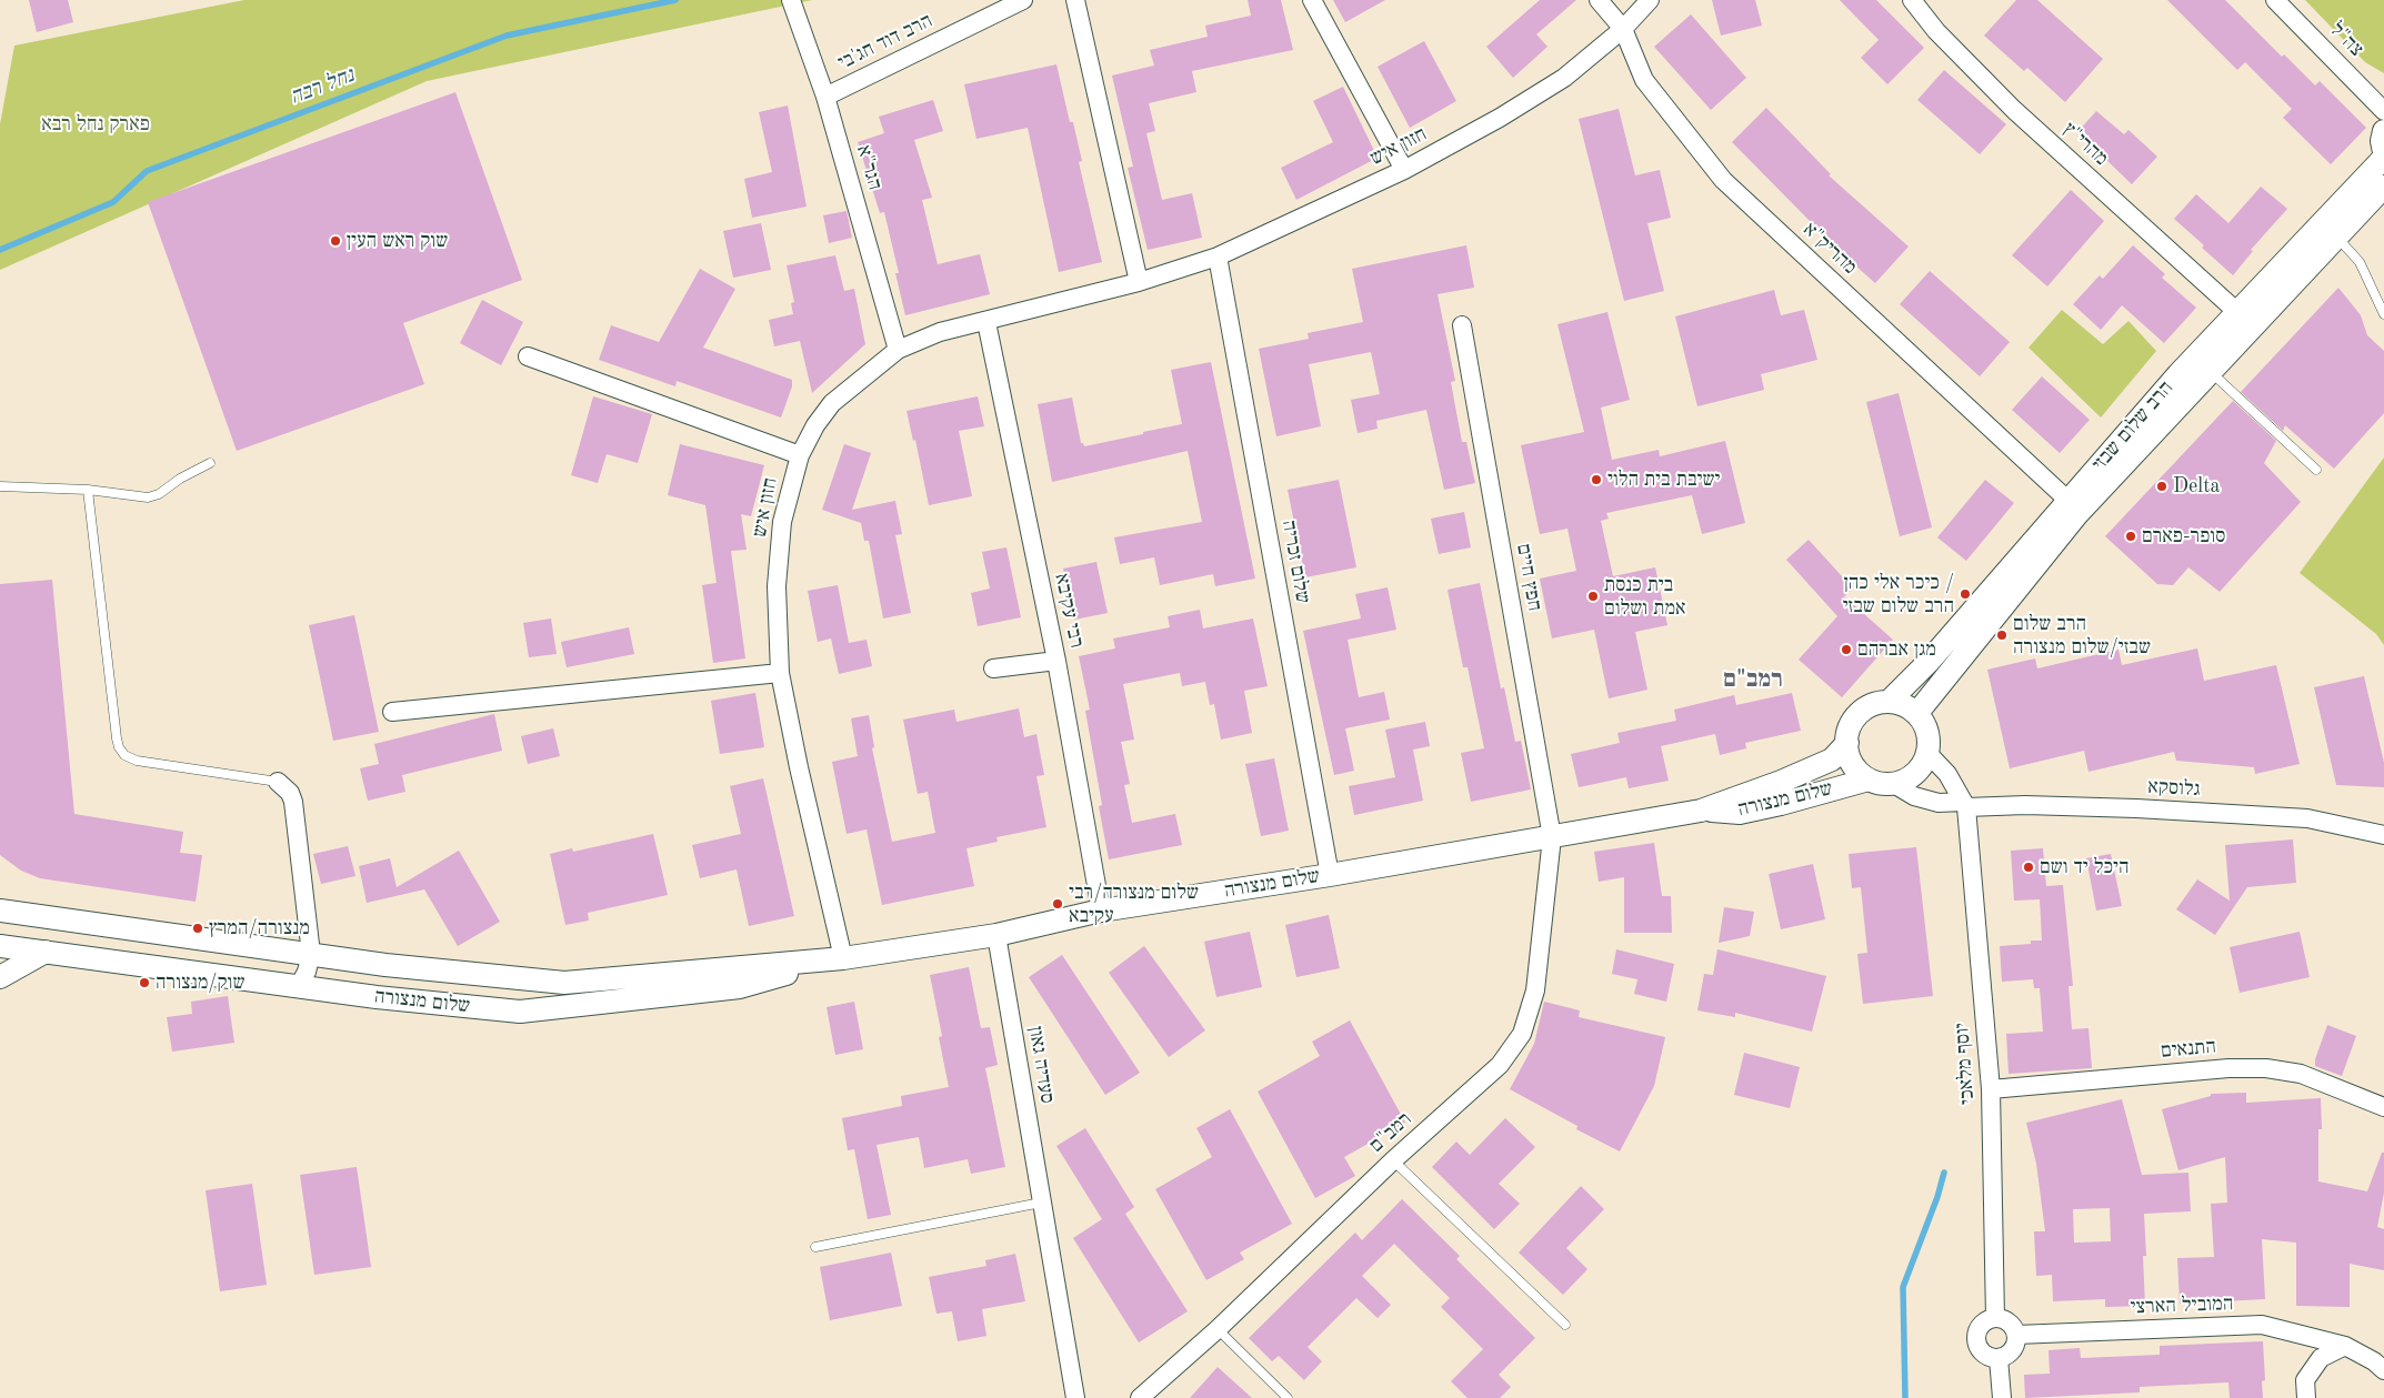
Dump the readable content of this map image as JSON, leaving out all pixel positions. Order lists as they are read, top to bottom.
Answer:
{
  "streets": {
    "street": [
      "צה\"ל",
      "הרב דוד חג'בי",
      "מהרי\"ץ",
      "חזון איש",
      "הגר\"א",
      "מהריק\"א",
      "הרב שלום שבזי",
      "שלום זכריה",
      "חפץ חיים",
      "רבי עקיבא",
      "גלוסקא",
      "שלום מנצורה",
      "התנאים",
      "יוסף מלאכי",
      "סעדיה גאון",
      "רמב\"ם",
      "המוביל הארצי"
    ]
  },
  "crossings": [
    ["הרב דוד חג'בי", "הגר\"א"],
    ["מהרי\"ץ", "הרב שלום שבזי"],
    ["חזון איש", "הגר\"א"],
    ["חזון איש", "מהריק\"א"],
    ["חזון איש", "שלום זכריה"],
    ["חזון איש", "רבי עקיבא"],
    ["חזון איש", "שלום מנצורה"],
    ["מהריק\"א", "הרב שלום שבזי"],
    ["הרב שלום שבזי", "גלוסקא"],
    ["הרב שלום שבזי", "שלום מנצורה"],
    ["שלום זכריה", "שלום מנצורה"],
    ["חפץ חיים", "שלום מנצורה"],
    ["חפץ חיים", "רמב\"ם"],
    ["רבי עקיבא", "שלום מנצורה"],
    ["גלוסקא", "שלום מנצורה"],
    ["גלוסקא", "יוסף מלאכי"],
    ["שלום מנצורה", "סעדיה גאון"],
    ["שלום מנצורה", "רמב\"ם"],
    ["התנאים", "יוסף מלאכי"],
    ["יוסף מלאכי", "המוביל הארצי"]
  ],
  "districts": ["רמב\"ם"],
  "water": ["נחל רבה"],
  "parks": ["פארק נחל רבא"],
  "places": [
    "שוק ראש העין",
    "ישיבת בית הלוי",
    "Delta",
    "סופר-פארם",
    "כיכר אלי כהן / הרב שלום שבזי",
    "בית כנסת אמת ושלום",
    "הרב שלום שבזי/שלום מנצורה",
    "מגן אברהם",
    "היכל יד ושם",
    "שלום מנצורה/רבי עקיבא",
    "מנצורה/המרץ",
    "שוק/מנצורה"
  ]
}
